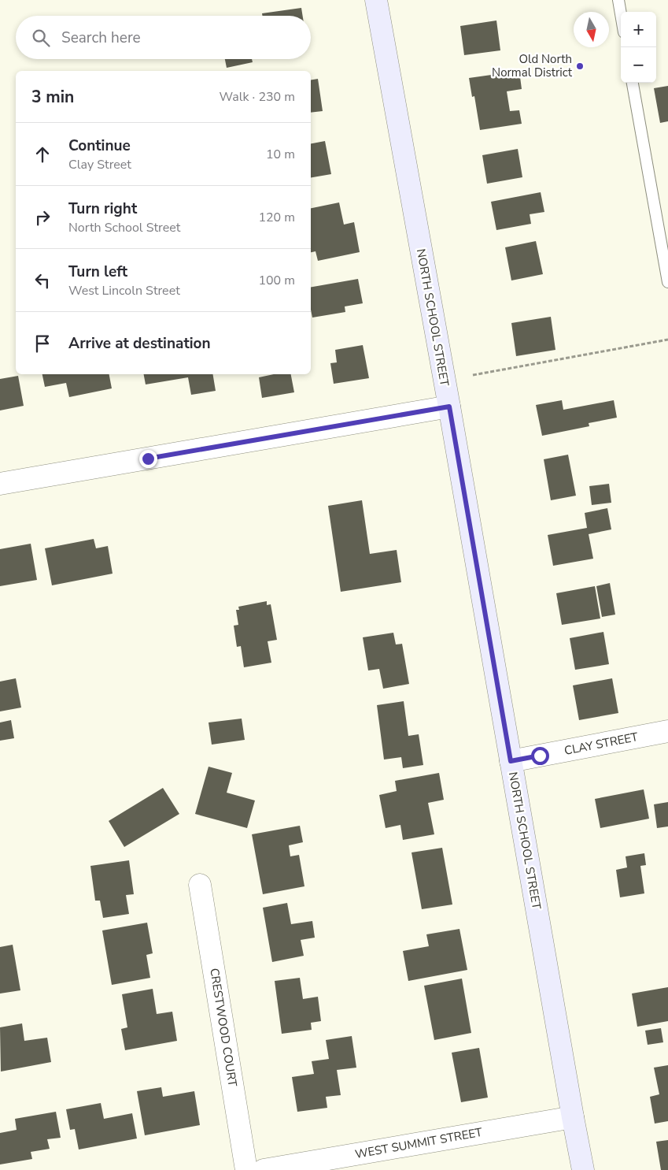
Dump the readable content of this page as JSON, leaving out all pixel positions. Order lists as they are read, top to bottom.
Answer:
{
  "streets": {
    "street": [
      "NORTH SCHOOL STREET",
      "CLAY STREET",
      "CRESTWOOD COURT",
      "WEST SUMMIT STREET"
    ]
  },
  "crossings": [
    ["NORTH SCHOOL STREET", "CLAY STREET"],
    ["NORTH SCHOOL STREET", "WEST SUMMIT STREET"]
  ],
  "places": ["Old North Normal District"],
  "north": "bottom",
  "page": {
    "map_buttons": ["+", "−"],
    "search": "Search here",
    "heading": ["3 min", "Walk · 230 m"],
    "list": [
      ["Continue", "Clay Street", "10 m"],
      ["Turn right", "North School Street", "120 m"],
      ["Turn left", "West Lincoln Street", "100 m"],
      "Arrive at destination"
    ]
  }
}
